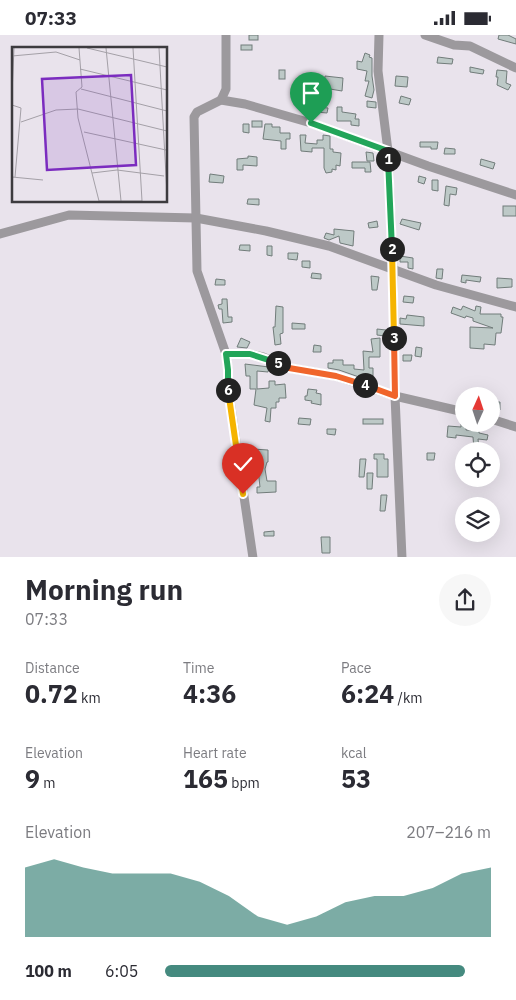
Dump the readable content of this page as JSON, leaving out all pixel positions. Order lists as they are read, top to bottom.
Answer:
{
  "north": "top",
  "page": {
    "status": "07:33",
    "pins": [
      "1",
      "2",
      "3",
      "5",
      "4",
      "6"
    ],
    "heading": ["Morning run", "07:33"],
    "stats": [
      ["Distance", "0.72 km"],
      ["Time", "4:36"],
      ["Pace", "6:24 /km"],
      ["Elevation", "9 m"],
      ["Heart rate", "165 bpm"],
      ["kcal", "53"]
    ],
    "chart": ["Elevation", "207–216 m"],
    "list": [
      {
        "name": "100 m",
        "note": "6:05"
      }
    ]
  }
}
